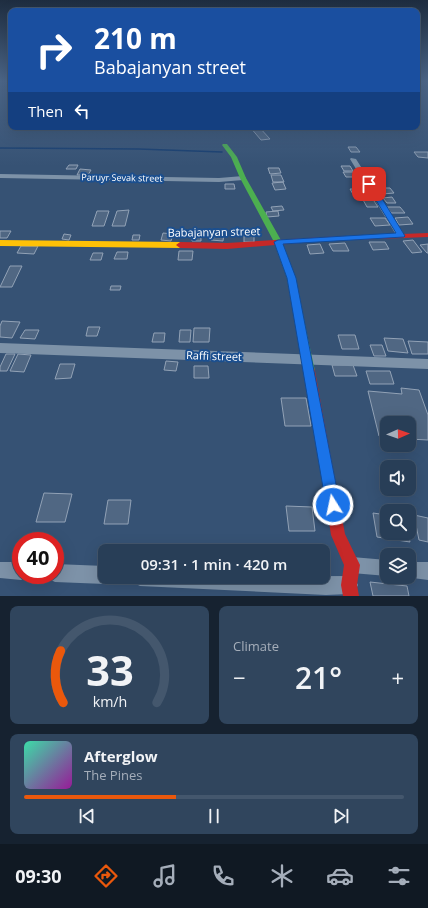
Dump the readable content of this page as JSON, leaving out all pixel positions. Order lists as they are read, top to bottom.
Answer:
{
  "streets": {
    "street": ["Paruyr Sevak street", "Babajanyan street", "Raffi street"]
  },
  "north": "right",
  "page": {
    "turn": ["210 m", "Babajanyan street"],
    "then": "Then",
    "limit": "40",
    "trip": "09:31 · 1 min · 420 m",
    "tile": "Climate",
    "heat": ["−", "21°", "+"],
    "song": ["Afterglow", "The Pines"],
    "tabs": "09:30",
    "gauge": ["33", "km/h"]
  }
}
